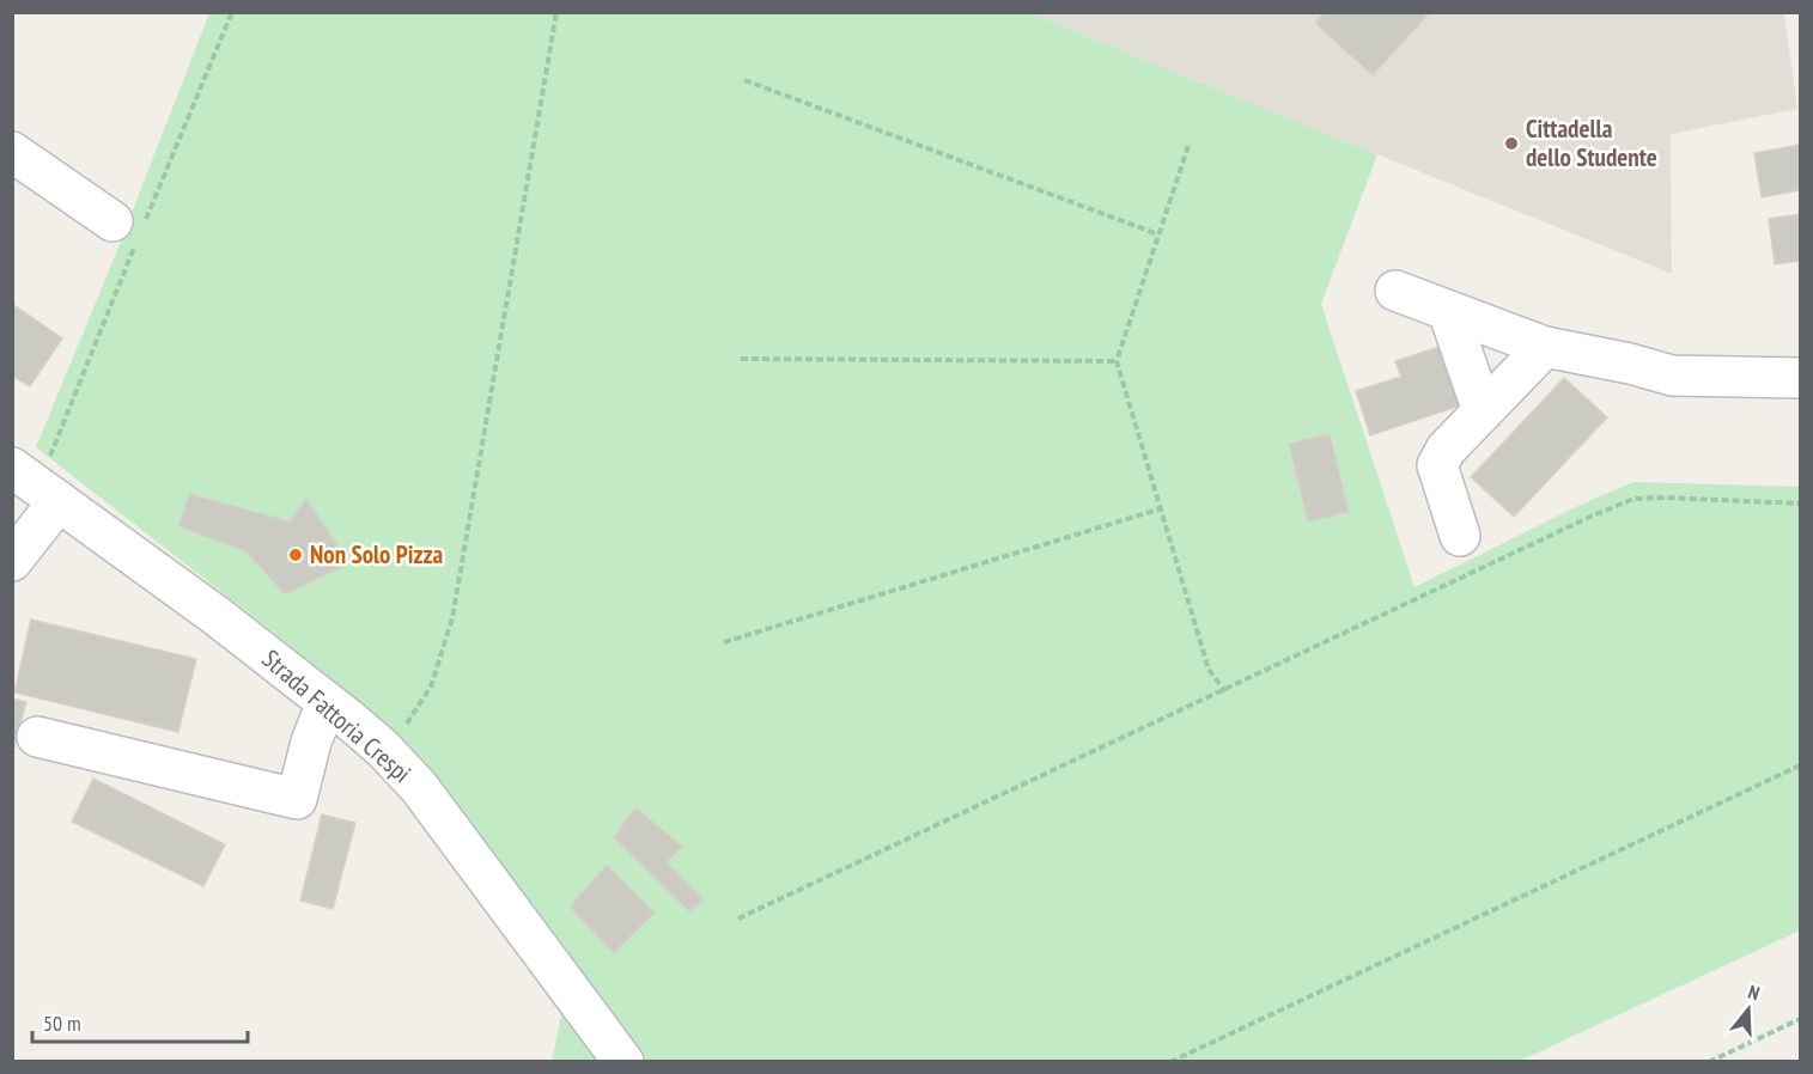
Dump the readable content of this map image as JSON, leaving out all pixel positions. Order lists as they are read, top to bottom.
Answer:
{
  "streets": {
    "street": ["Strada Fattoria Crespi"]
  },
  "places": ["Cittadella dello Studente", "Non Solo Pizza"],
  "scale_bar": "50 m",
  "north": "top"
}
